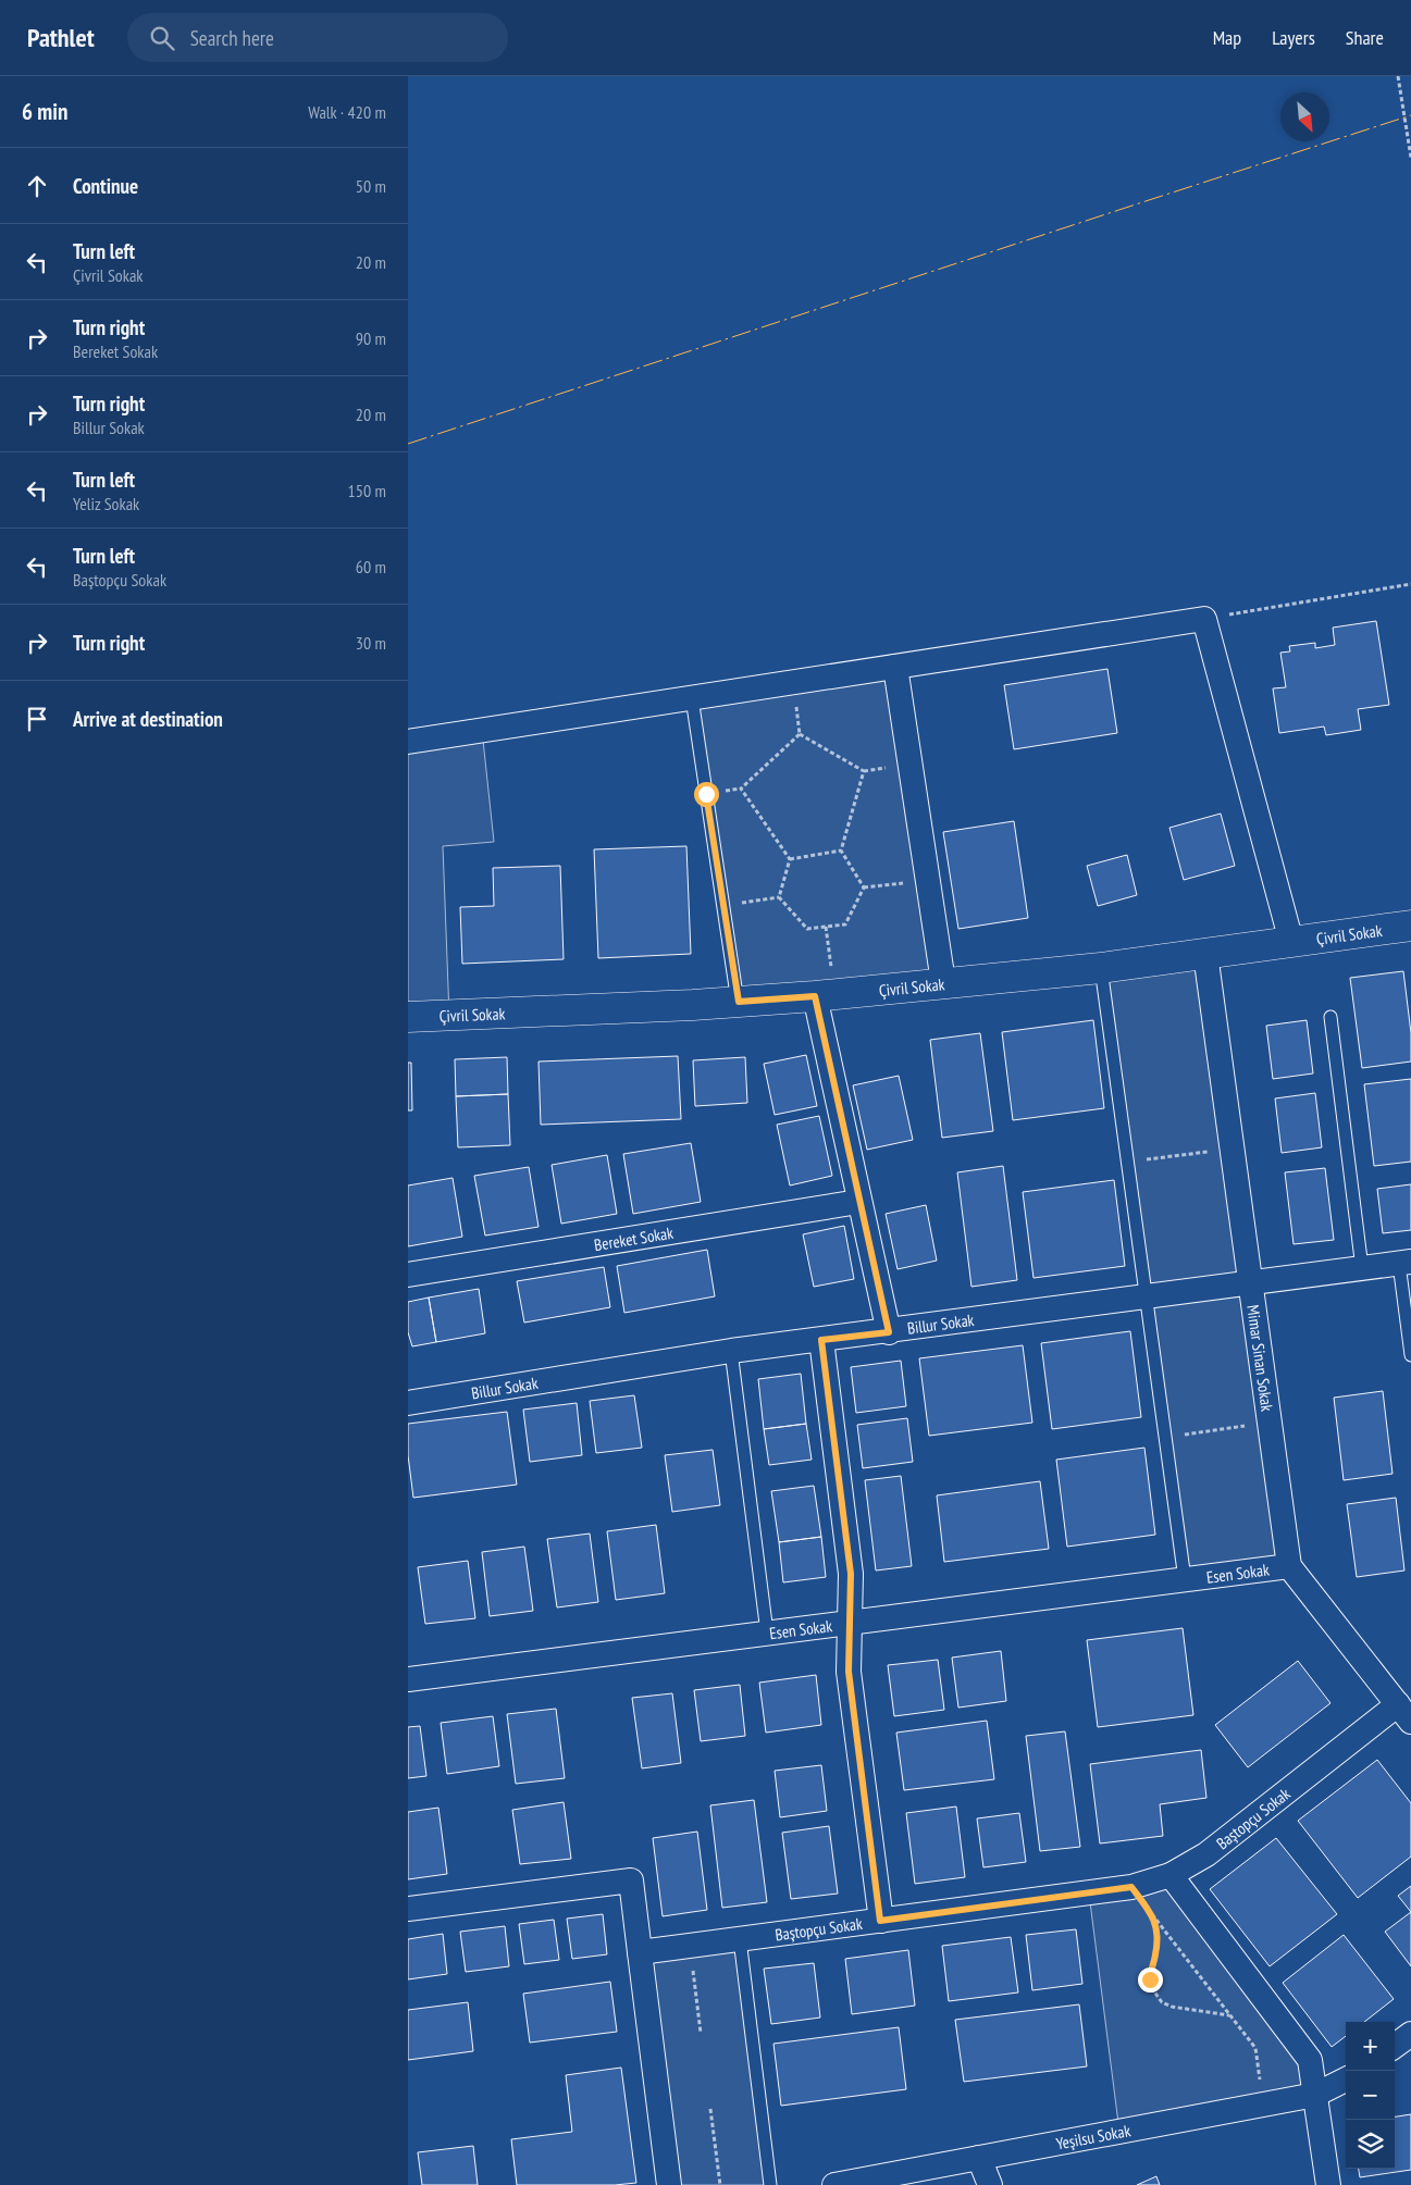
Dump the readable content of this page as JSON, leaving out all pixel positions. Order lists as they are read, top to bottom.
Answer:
{
  "streets": {
    "street": [
      "Çivril Sokak",
      "Bereket Sokak",
      "Billur Sokak",
      "Mimar Sinan Sokak",
      "Esen Sokak",
      "Baştopçu Sokak",
      "Yeşilsu Sokak"
    ]
  },
  "crossings": [
    ["Çivril Sokak", "Mimar Sinan Sokak"],
    ["Billur Sokak", "Mimar Sinan Sokak"],
    ["Mimar Sinan Sokak", "Esen Sokak"]
  ],
  "north": "bottom right",
  "page": {
    "header": "Pathlet",
    "search": "Search here",
    "nav": ["Map", "Layers", "Share"],
    "heading": ["6 min", "Walk · 420 m"],
    "list": [
      ["Continue", "50 m"],
      ["Turn left", "Çivril Sokak", "20 m"],
      ["Turn right", "Bereket Sokak", "90 m"],
      ["Turn right", "Billur Sokak", "20 m"],
      ["Turn left", "Yeliz Sokak", "150 m"],
      ["Turn left", "Baştopçu Sokak", "60 m"],
      ["Turn right", "30 m"],
      "Arrive at destination"
    ],
    "map_buttons": ["+", "−"]
  }
}
